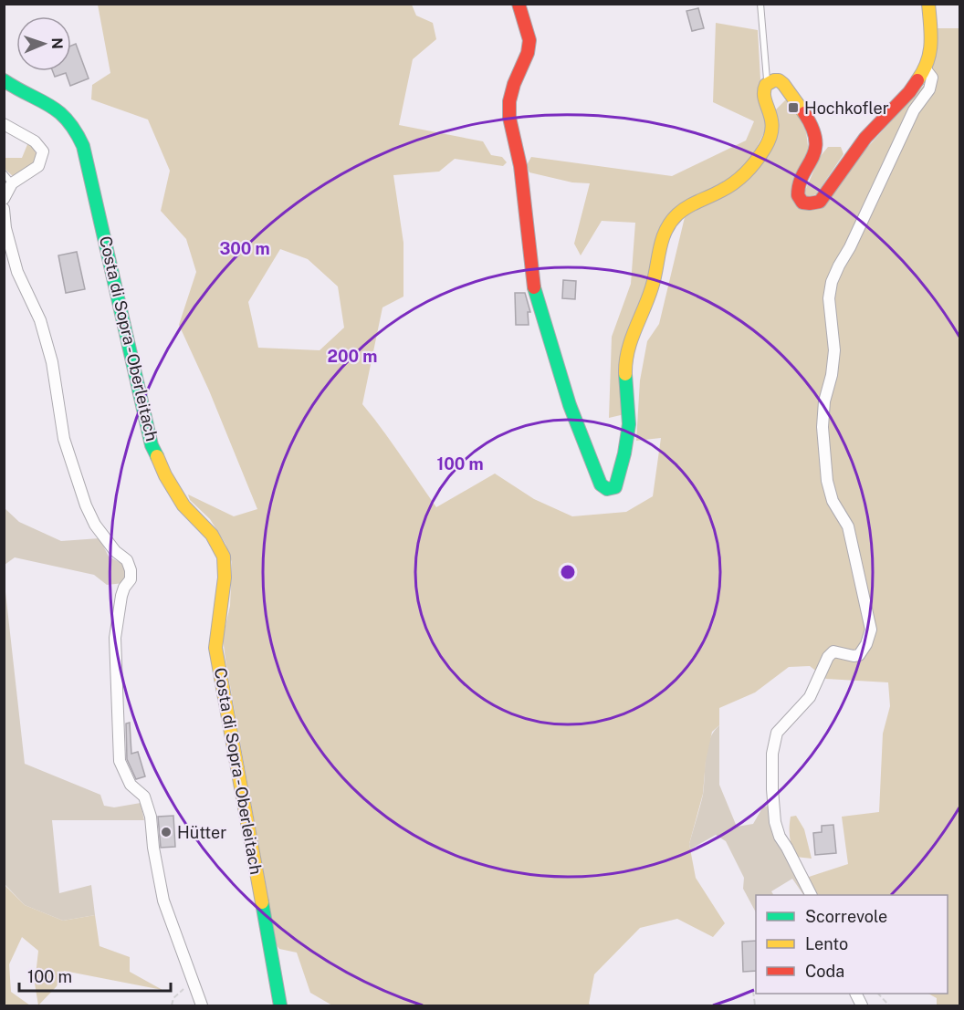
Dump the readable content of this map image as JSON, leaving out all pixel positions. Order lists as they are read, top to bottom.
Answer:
{
  "streets": {
    "street": ["Costa di Sopra - Oberleitach"]
  },
  "places": {
    "transit": ["Hochkofler"],
    "other": ["Hütter"]
  },
  "legend": ["Scorrevole", "Lento", "Coda"],
  "scale_bar": "100 m",
  "north": "right",
  "rings": ["300 m", "200 m", "100 m"]
}
